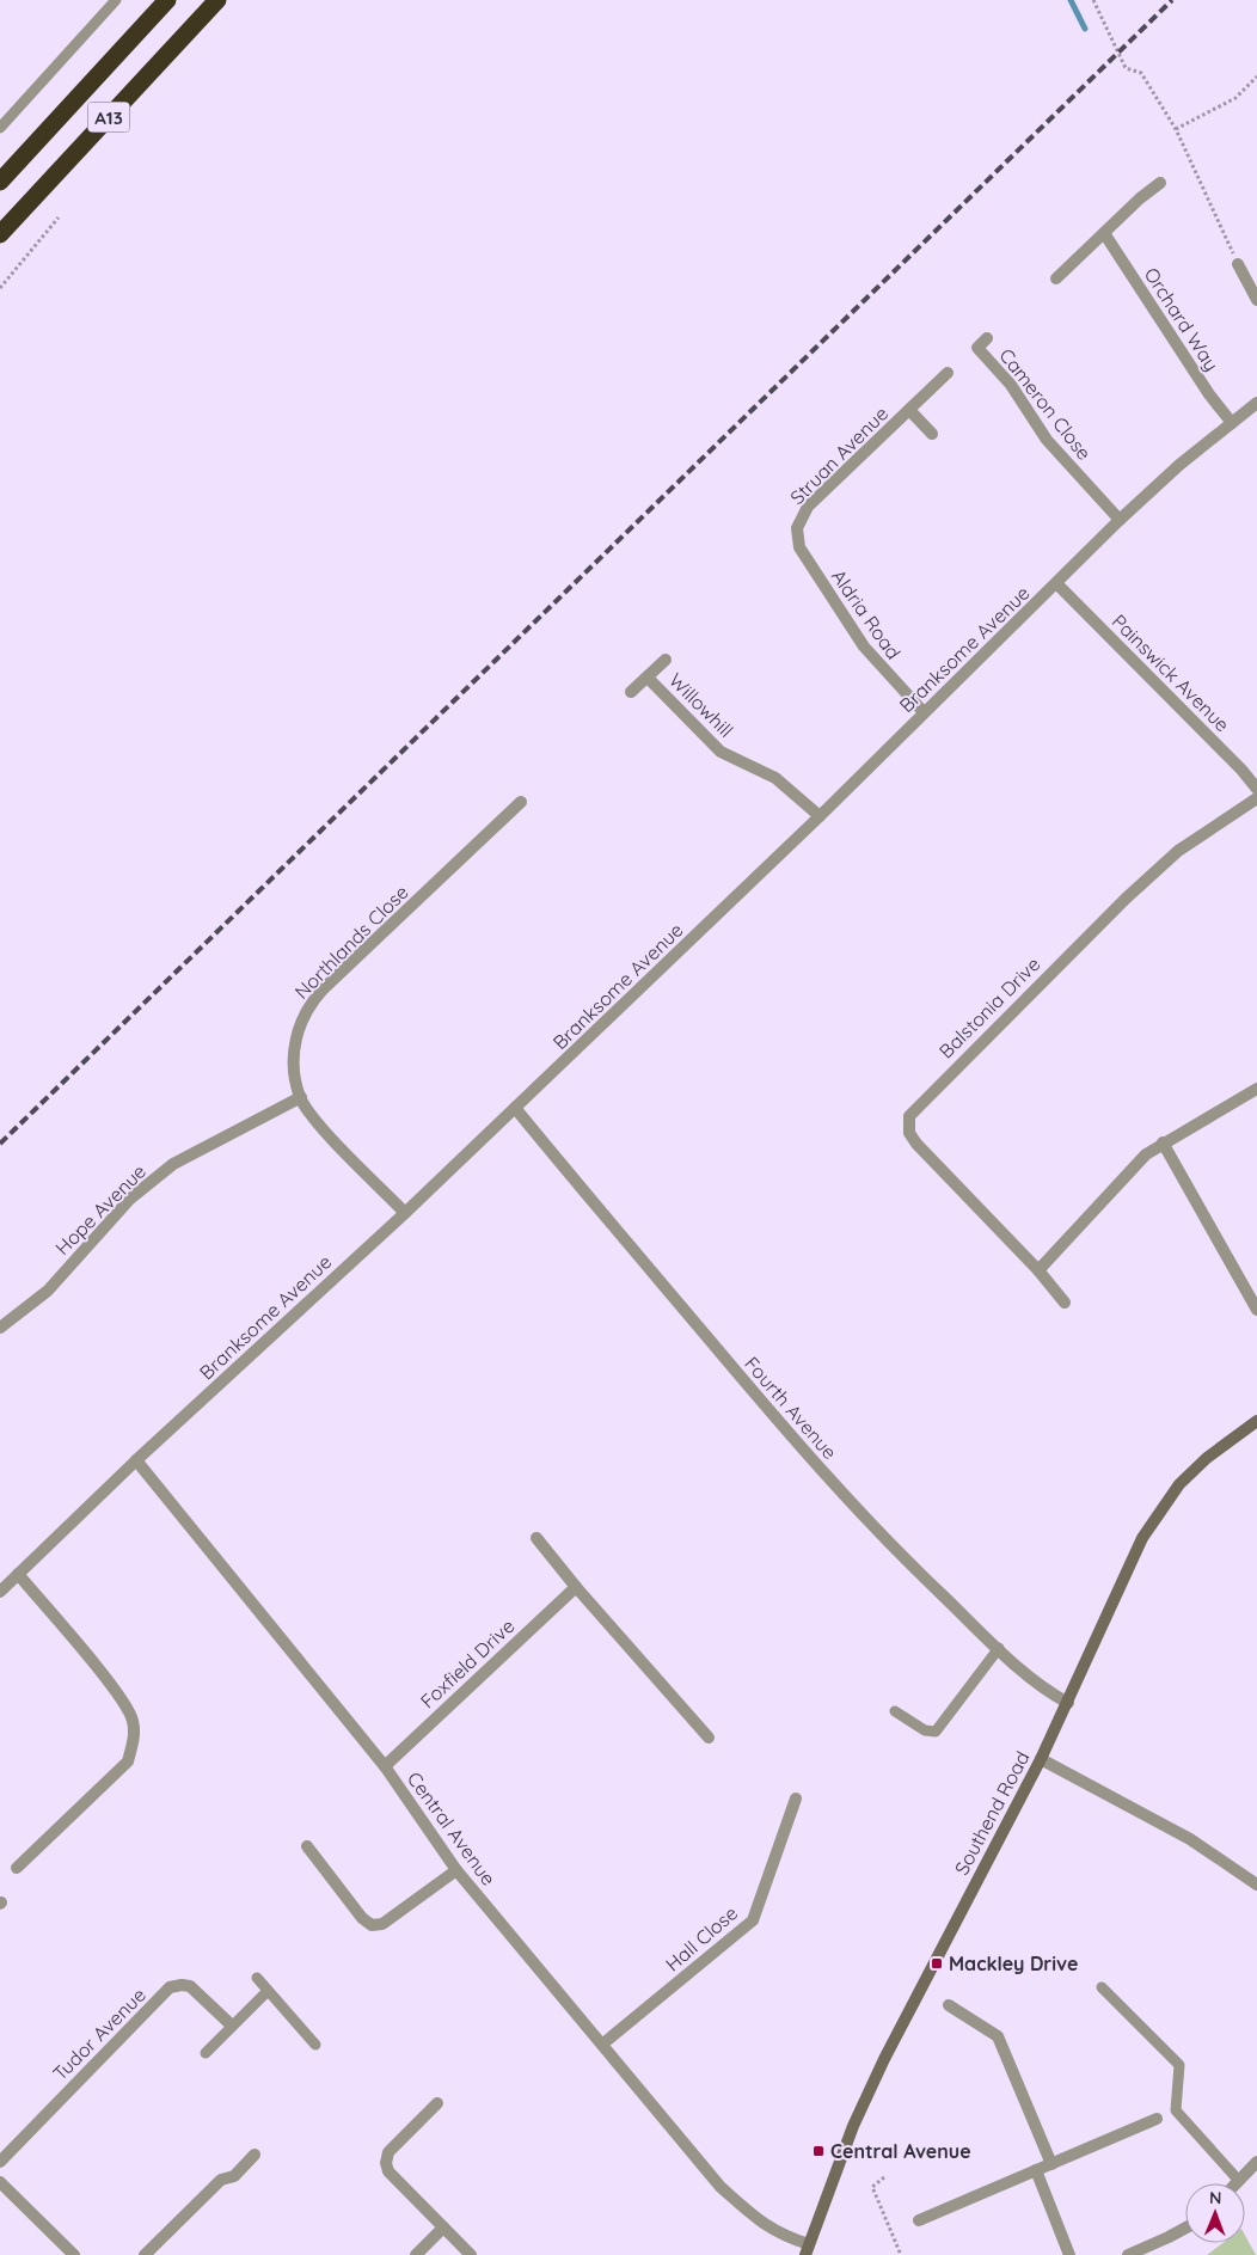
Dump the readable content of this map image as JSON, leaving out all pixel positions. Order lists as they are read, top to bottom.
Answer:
{
  "streets": {
    "highway": ["A13"],
    "street": [
      "Orchard Way",
      "Cameron Close",
      "Struan Avenue",
      "Aldria Road",
      "Branksome Avenue",
      "Painswick Avenue",
      "Willowhill",
      "Northlands Close",
      "Balstonia Drive",
      "Hope Avenue",
      "Fourth Avenue",
      "Foxfield Drive",
      "Southend Road",
      "Central Avenue",
      "Hall Close",
      "Tudor Avenue"
    ]
  },
  "crossings": [
    ["Orchard Way", "Branksome Avenue"],
    ["Cameron Close", "Branksome Avenue"],
    ["Struan Avenue", "Aldria Road"],
    ["Aldria Road", "Branksome Avenue"],
    ["Branksome Avenue", "Painswick Avenue"],
    ["Branksome Avenue", "Willowhill"],
    ["Branksome Avenue", "Northlands Close"],
    ["Branksome Avenue", "Fourth Avenue"],
    ["Branksome Avenue", "Central Avenue"],
    ["Northlands Close", "Hope Avenue"],
    ["Fourth Avenue", "Southend Road"],
    ["Foxfield Drive", "Central Avenue"],
    ["Southend Road", "Central Avenue"],
    ["Central Avenue", "Hall Close"]
  ],
  "places": {
    "transit": ["Mackley Drive", "Central Avenue"]
  },
  "north": "top"
}
